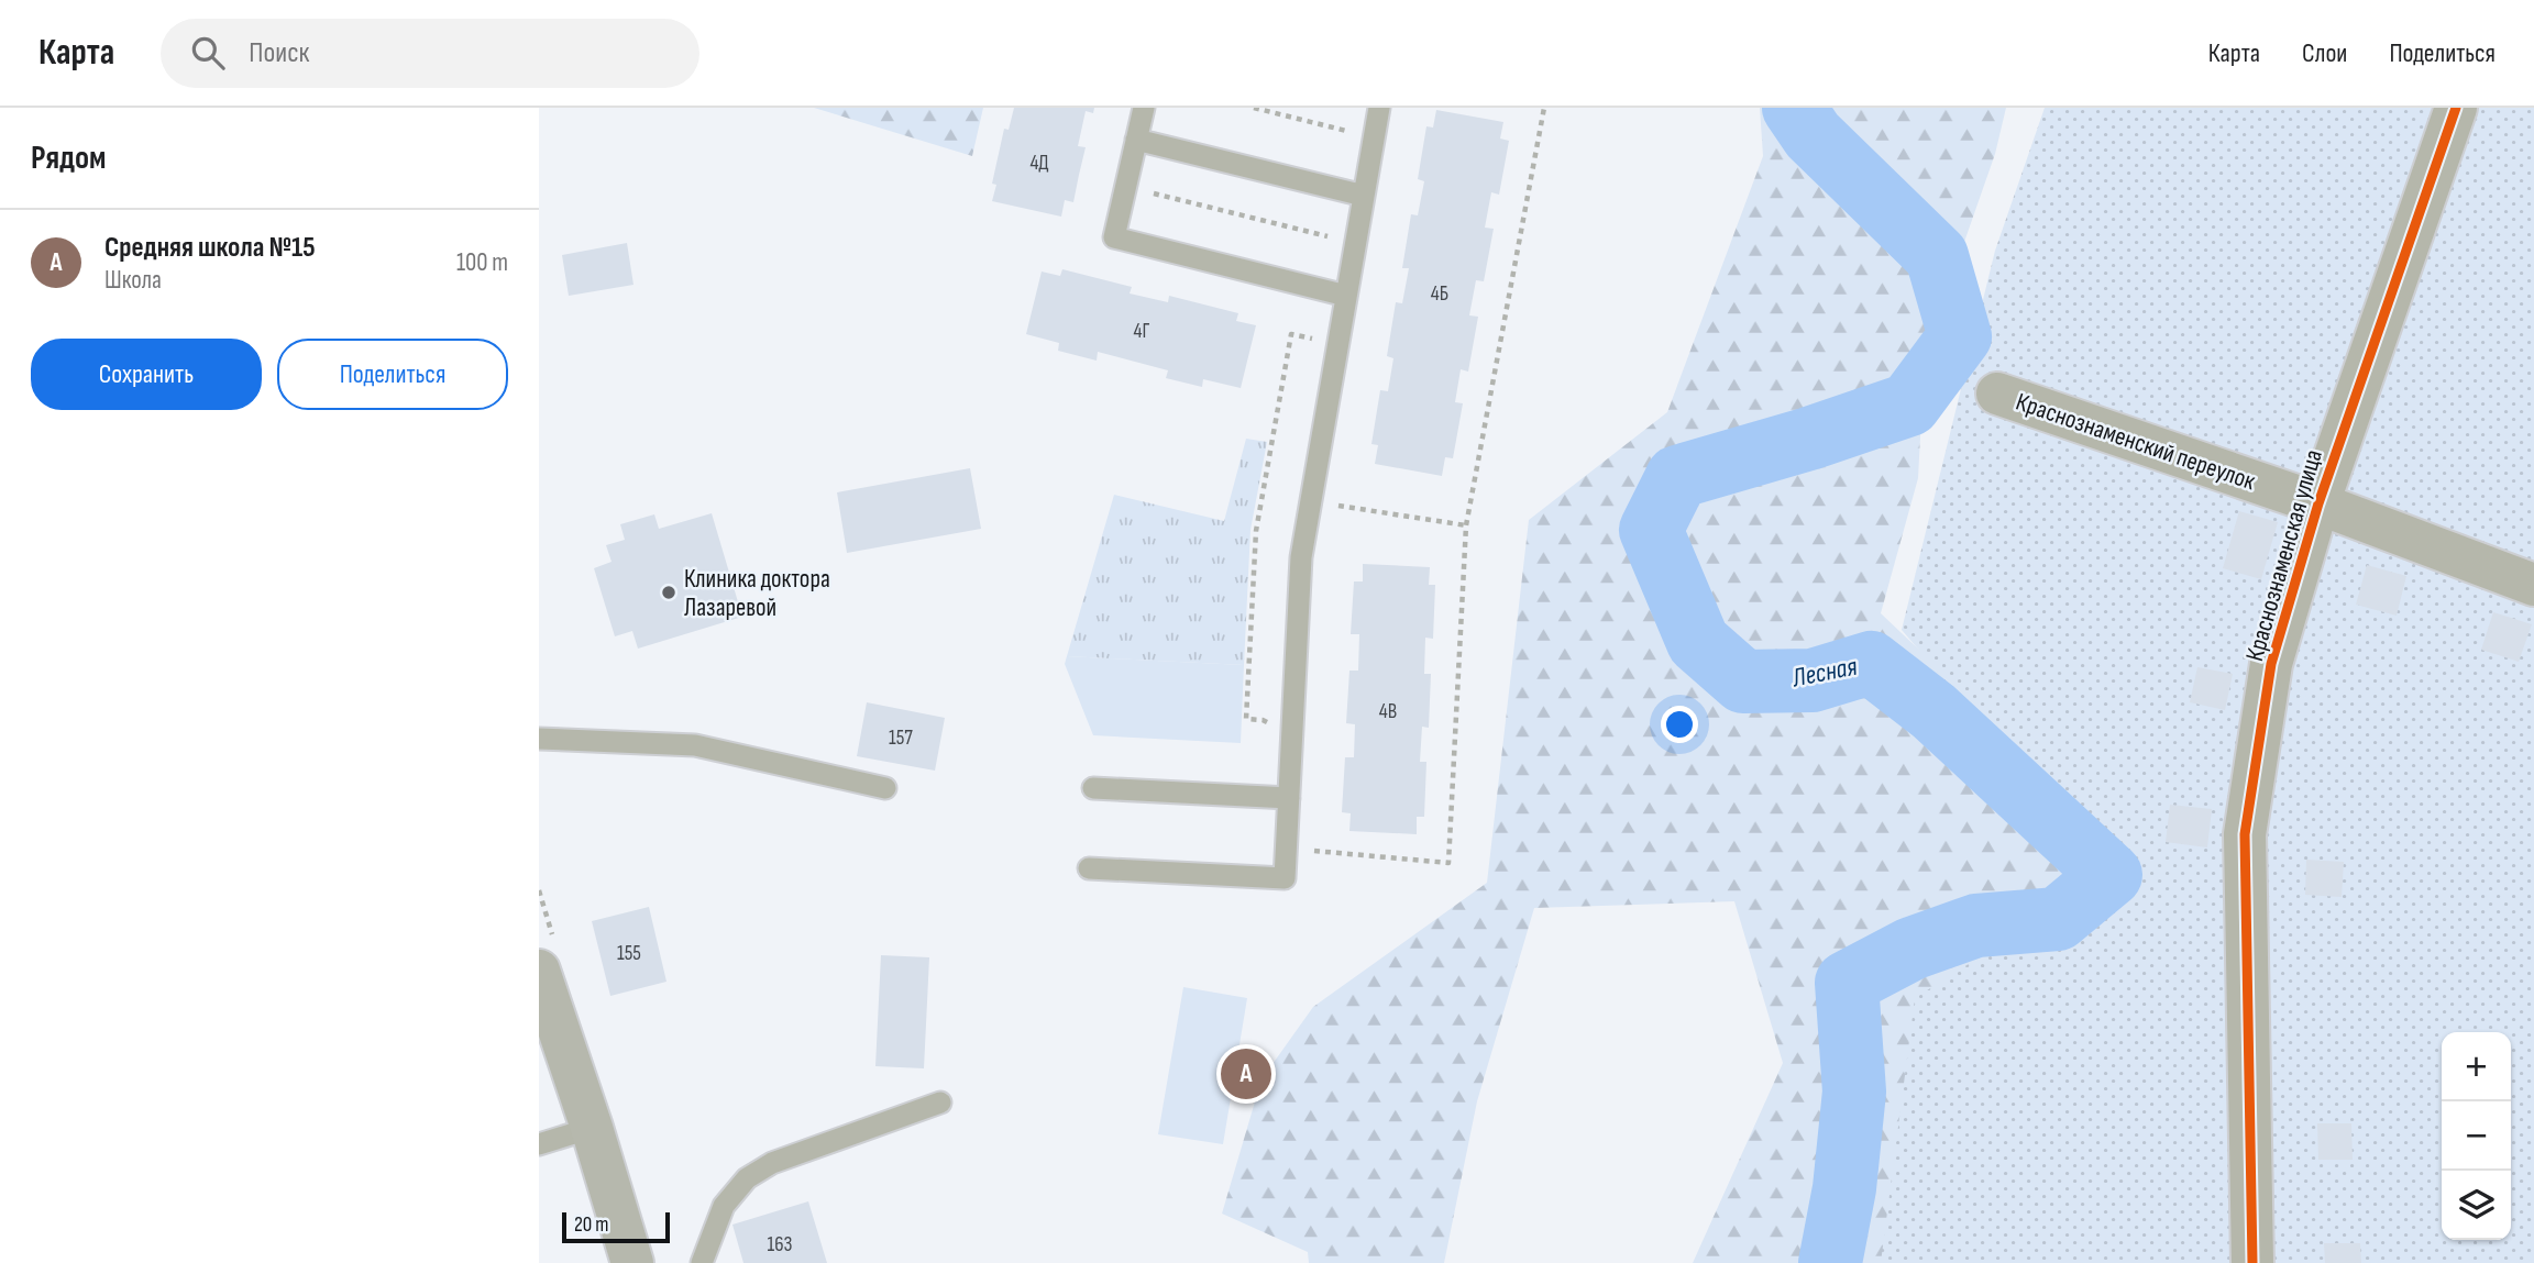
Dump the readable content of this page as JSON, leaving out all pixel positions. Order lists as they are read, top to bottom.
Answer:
{
  "streets": {
    "street": ["Краснознаменский переулок", "Краснознаменская улица"]
  },
  "crossings": [
    ["Краснознаменский переулок", "Краснознаменская улица"]
  ],
  "water": ["Лесная"],
  "places": ["Клиника доктора Лазаревой"],
  "house_numbers": [
    "4Д",
    "4Б",
    "4Г",
    "4В",
    "157",
    "155",
    "163"
  ],
  "scale_bar": "20 m",
  "page": {
    "header": "Карта",
    "search": "Поиск",
    "nav": ["Карта", "Слои", "Поделиться"],
    "heading": "Рядом",
    "list": [
      {
        "mark": "A",
        "name": "Средняя школа №15",
        "note": "Школа",
        "value": "100 m"
      }
    ],
    "buttons": ["Сохранить", "Поделиться"],
    "map_buttons": ["+", "−"],
    "pins": "A",
    "scale": "20 m"
  }
}
